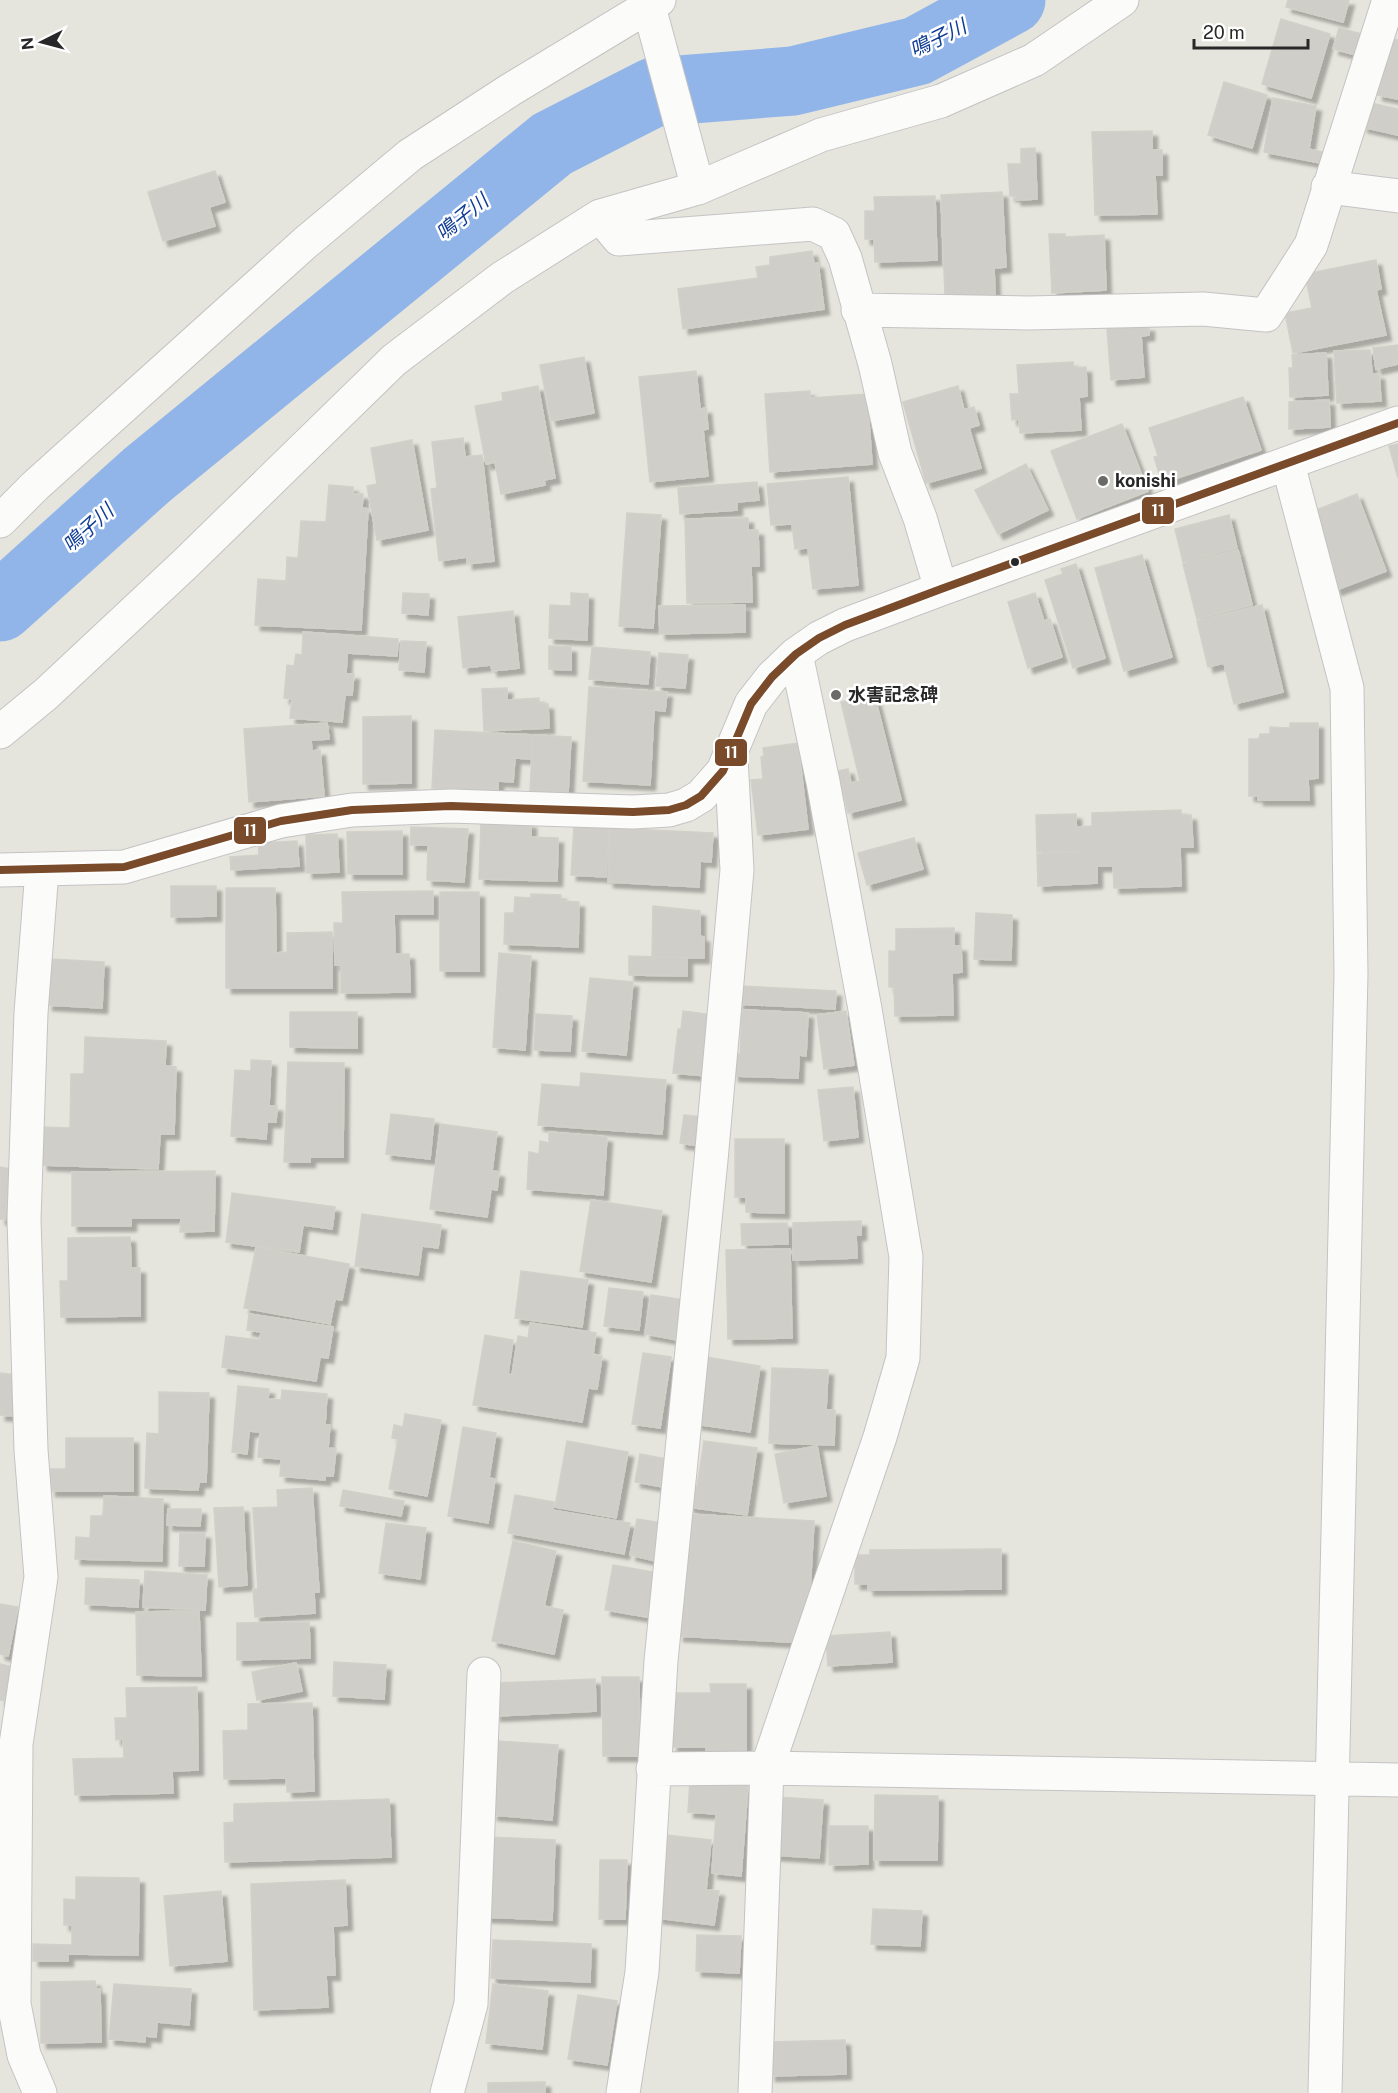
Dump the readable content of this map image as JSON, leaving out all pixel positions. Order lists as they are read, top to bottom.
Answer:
{
  "water": ["鳴子川"],
  "places": ["konishi", "水害記念碑"],
  "lines": ["transit line 11"],
  "scale_bar": "20 m",
  "north": "left"
}
